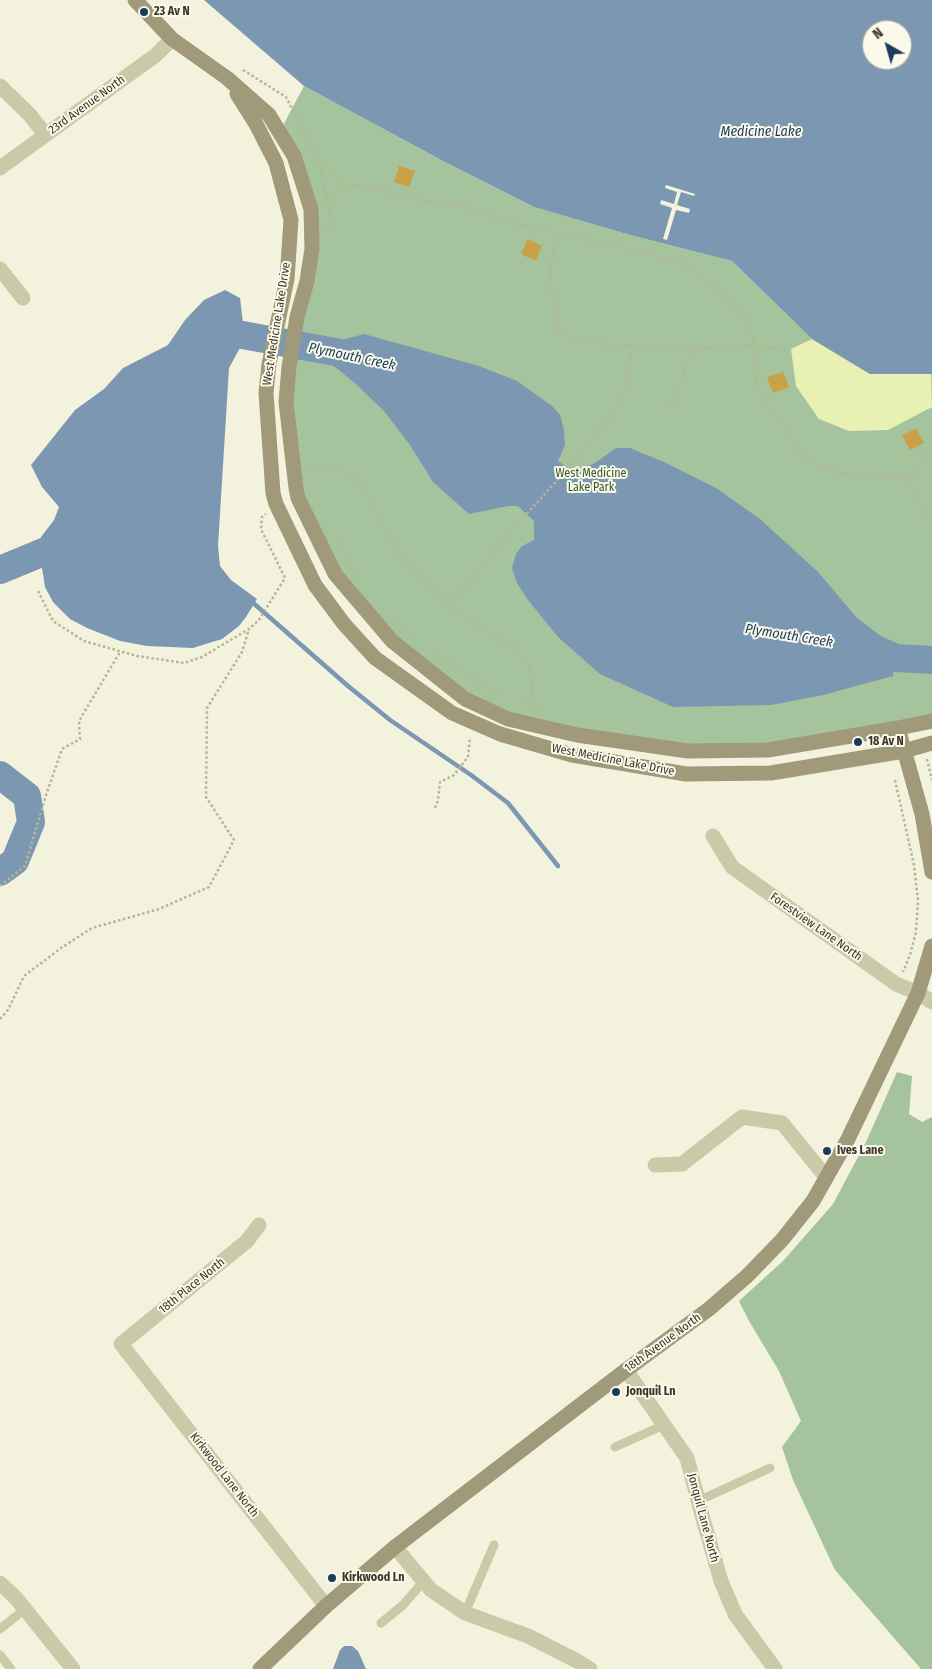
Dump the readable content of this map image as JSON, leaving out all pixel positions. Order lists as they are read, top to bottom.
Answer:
{
  "streets": {
    "street": [
      "23rd Avenue North",
      "West Medicine Lake Drive",
      "Forestview Lane North",
      "18th Place North",
      "18th Avenue North",
      "Kirkwood Lane North",
      "Jonquil Lane North"
    ]
  },
  "crossings": [
    ["23rd Avenue North", "West Medicine Lake Drive"],
    ["Forestview Lane North", "18th Avenue North"],
    ["18th Place North", "Kirkwood Lane North"],
    ["18th Avenue North", "Kirkwood Lane North"],
    ["18th Avenue North", "Jonquil Lane North"]
  ],
  "water": ["Medicine Lake", "Plymouth Creek"],
  "parks": ["West Medicine Lake Park"],
  "places": [
    "23 Av N",
    "18 Av N",
    "Ives Lane",
    "Jonquil Ln",
    "Kirkwood Ln"
  ],
  "north": "top left"
}
